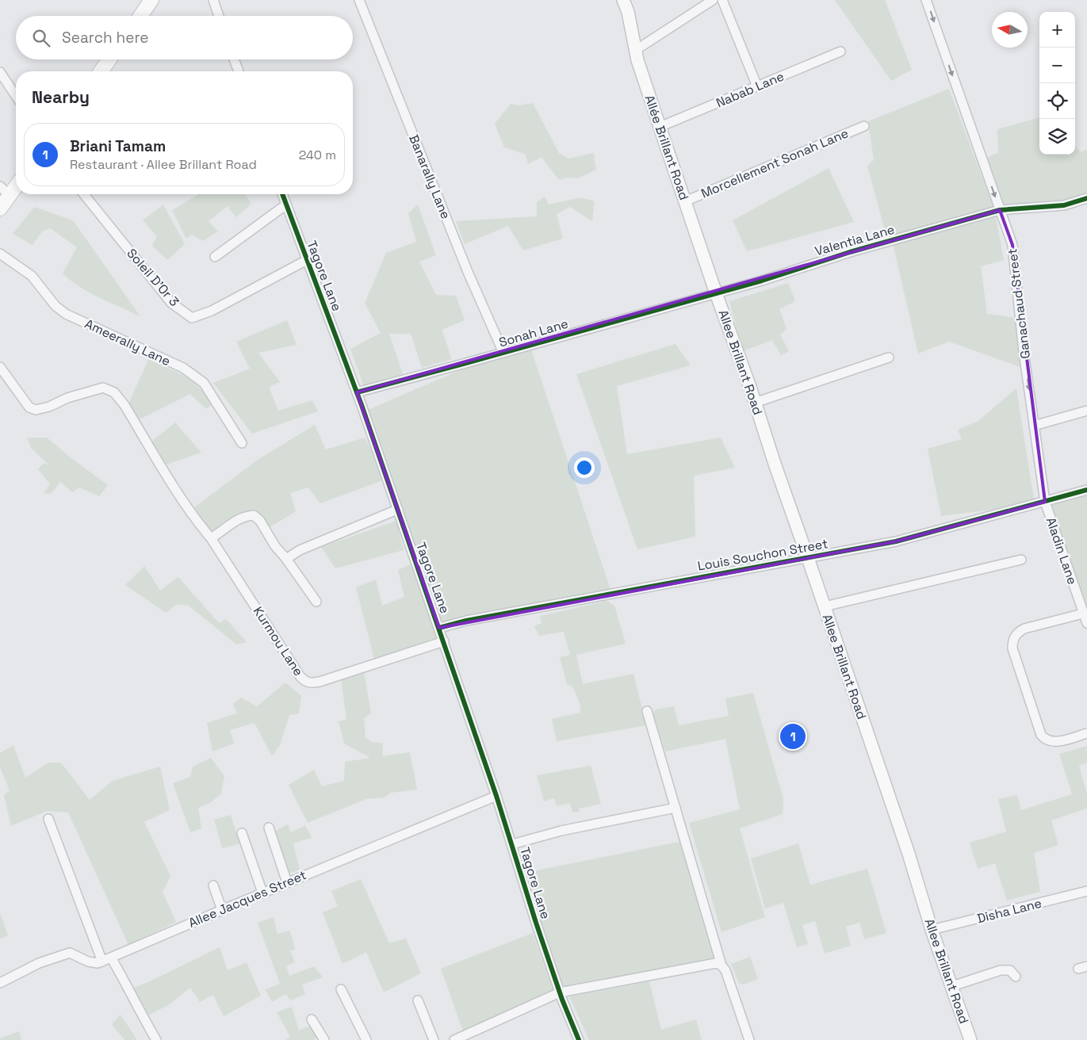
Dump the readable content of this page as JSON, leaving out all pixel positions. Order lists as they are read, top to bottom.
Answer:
{
  "streets": {
    "main road": ["Allée Brillant Road", "Allee Brillant Road"],
    "street": [
      "Nabab Lane",
      "Morcellement Sonah Lane",
      "Banarally Lane",
      "Valentia Lane",
      "Tagore Lane",
      "Soleil D'Or 3",
      "Ganachaud Street",
      "Sonah Lane",
      "Ameerally Lane",
      "Aladin Lane",
      "Louis Souchon Street",
      "Kurmou Lane",
      "Allee Jacques Street",
      "Disha Lane"
    ]
  },
  "crossings": [
    ["Nabab Lane", "Allée Brillant Road"],
    ["Allée Brillant Road", "Morcellement Sonah Lane"],
    ["Allée Brillant Road", "Valentia Lane"],
    ["Allée Brillant Road", "Sonah Lane"],
    ["Allée Brillant Road", "Allee Brillant Road"],
    ["Banarally Lane", "Sonah Lane"],
    ["Valentia Lane", "Ganachaud Street"],
    ["Valentia Lane", "Sonah Lane"],
    ["Valentia Lane", "Allee Brillant Road"],
    ["Tagore Lane", "Soleil D'Or 3"],
    ["Tagore Lane", "Sonah Lane"],
    ["Tagore Lane", "Louis Souchon Street"],
    ["Tagore Lane", "Kurmou Lane"],
    ["Tagore Lane", "Allee Jacques Street"],
    ["Ganachaud Street", "Aladin Lane"],
    ["Ganachaud Street", "Louis Souchon Street"],
    ["Sonah Lane", "Allee Brillant Road"],
    ["Allee Brillant Road", "Louis Souchon Street"],
    ["Allee Brillant Road", "Disha Lane"],
    ["Aladin Lane", "Louis Souchon Street"]
  ],
  "one_way": ["Ganachaud Street"],
  "north": "left",
  "page": {
    "map_buttons": ["+", "−"],
    "search": "Search here",
    "heading": "Nearby",
    "list": [
      {
        "mark": "1",
        "name": "Briani Tamam",
        "note": "Restaurant · Allee Brillant Road",
        "value": "240 m"
      }
    ],
    "pins": "1"
  }
}
